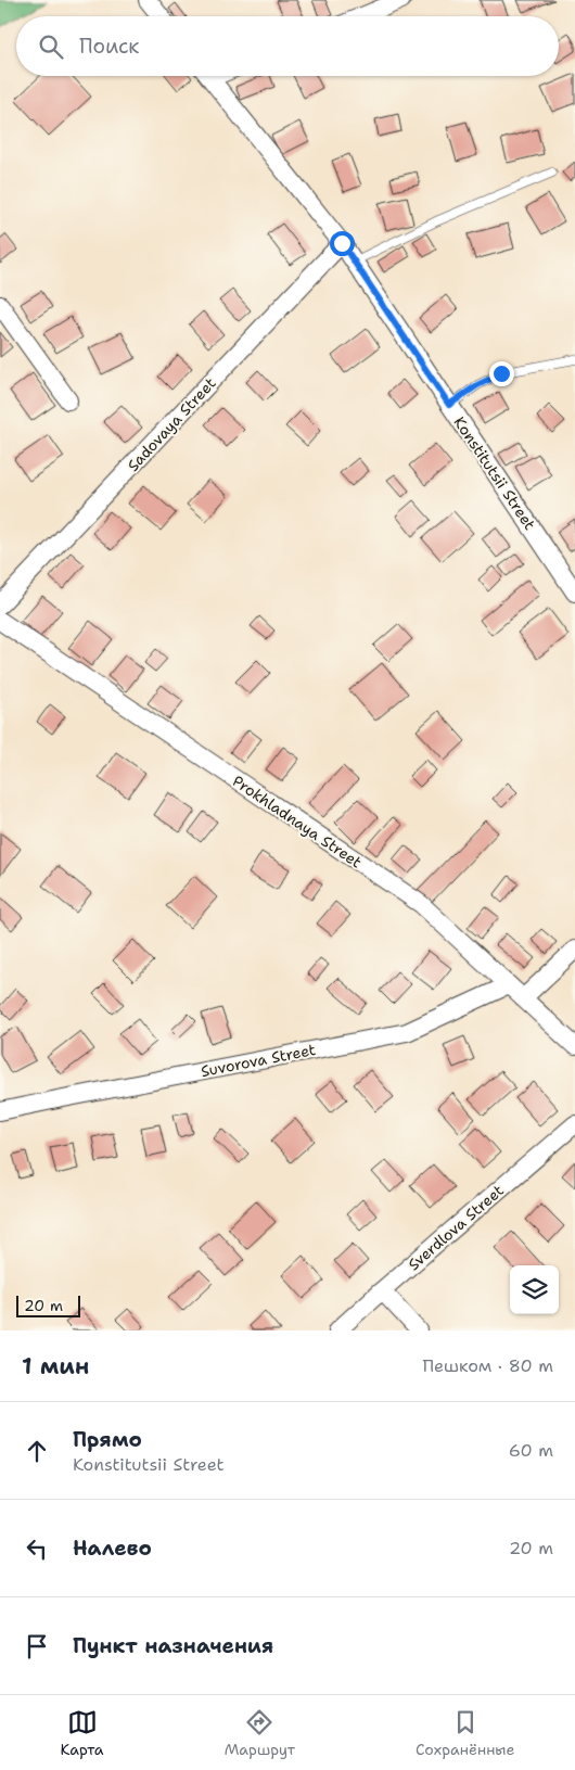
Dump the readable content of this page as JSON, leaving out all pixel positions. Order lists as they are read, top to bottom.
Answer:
{
  "streets": {
    "street": [
      "Sadovaya Street",
      "Konstitutsii Street",
      "Prokhladnaya Street",
      "Suvorova Street",
      "Sverdlova Street"
    ]
  },
  "crossings": [
    ["Sadovaya Street", "Konstitutsii Street"],
    ["Prokhladnaya Street", "Suvorova Street"]
  ],
  "scale_bar": "20 m",
  "page": {
    "search": "Поиск",
    "scale": "20 m",
    "heading": ["1 мин", "Пешком · 80 m"],
    "list": [
      ["Прямо", "Konstitutsii Street", "60 m"],
      ["Налево", "20 m"],
      "Пункт назначения"
    ],
    "nav": ["Карта", "Маршрут", "Сохранённые"]
  }
}
